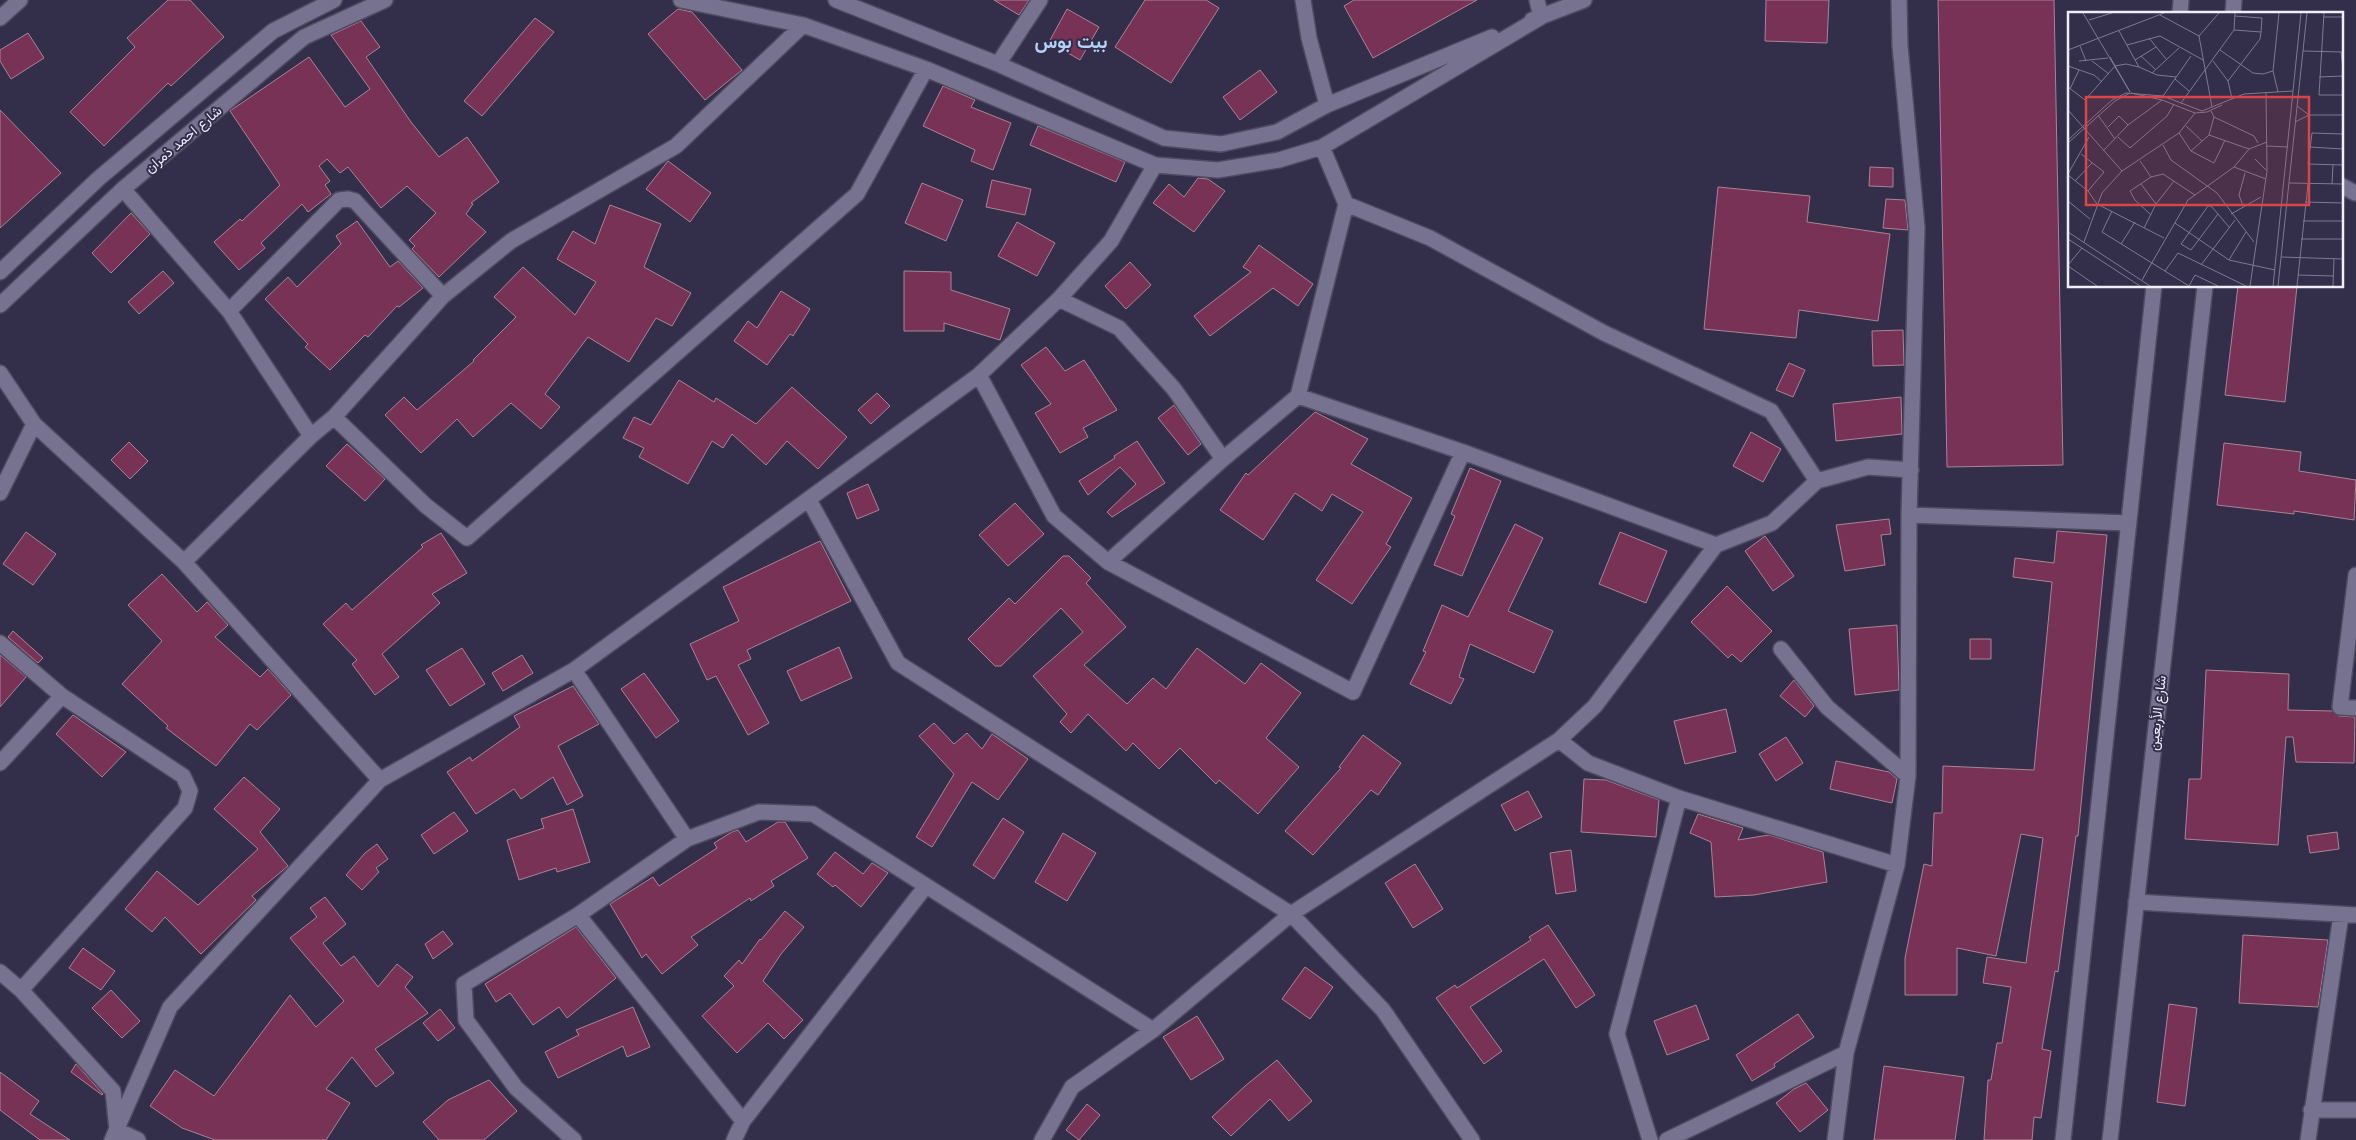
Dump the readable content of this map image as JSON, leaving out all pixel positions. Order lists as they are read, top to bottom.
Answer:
{
  "streets": {
    "street": ["شارع احمد ذمران", "شارع الأربعين"]
  },
  "districts": ["بيت بوس"]
}
